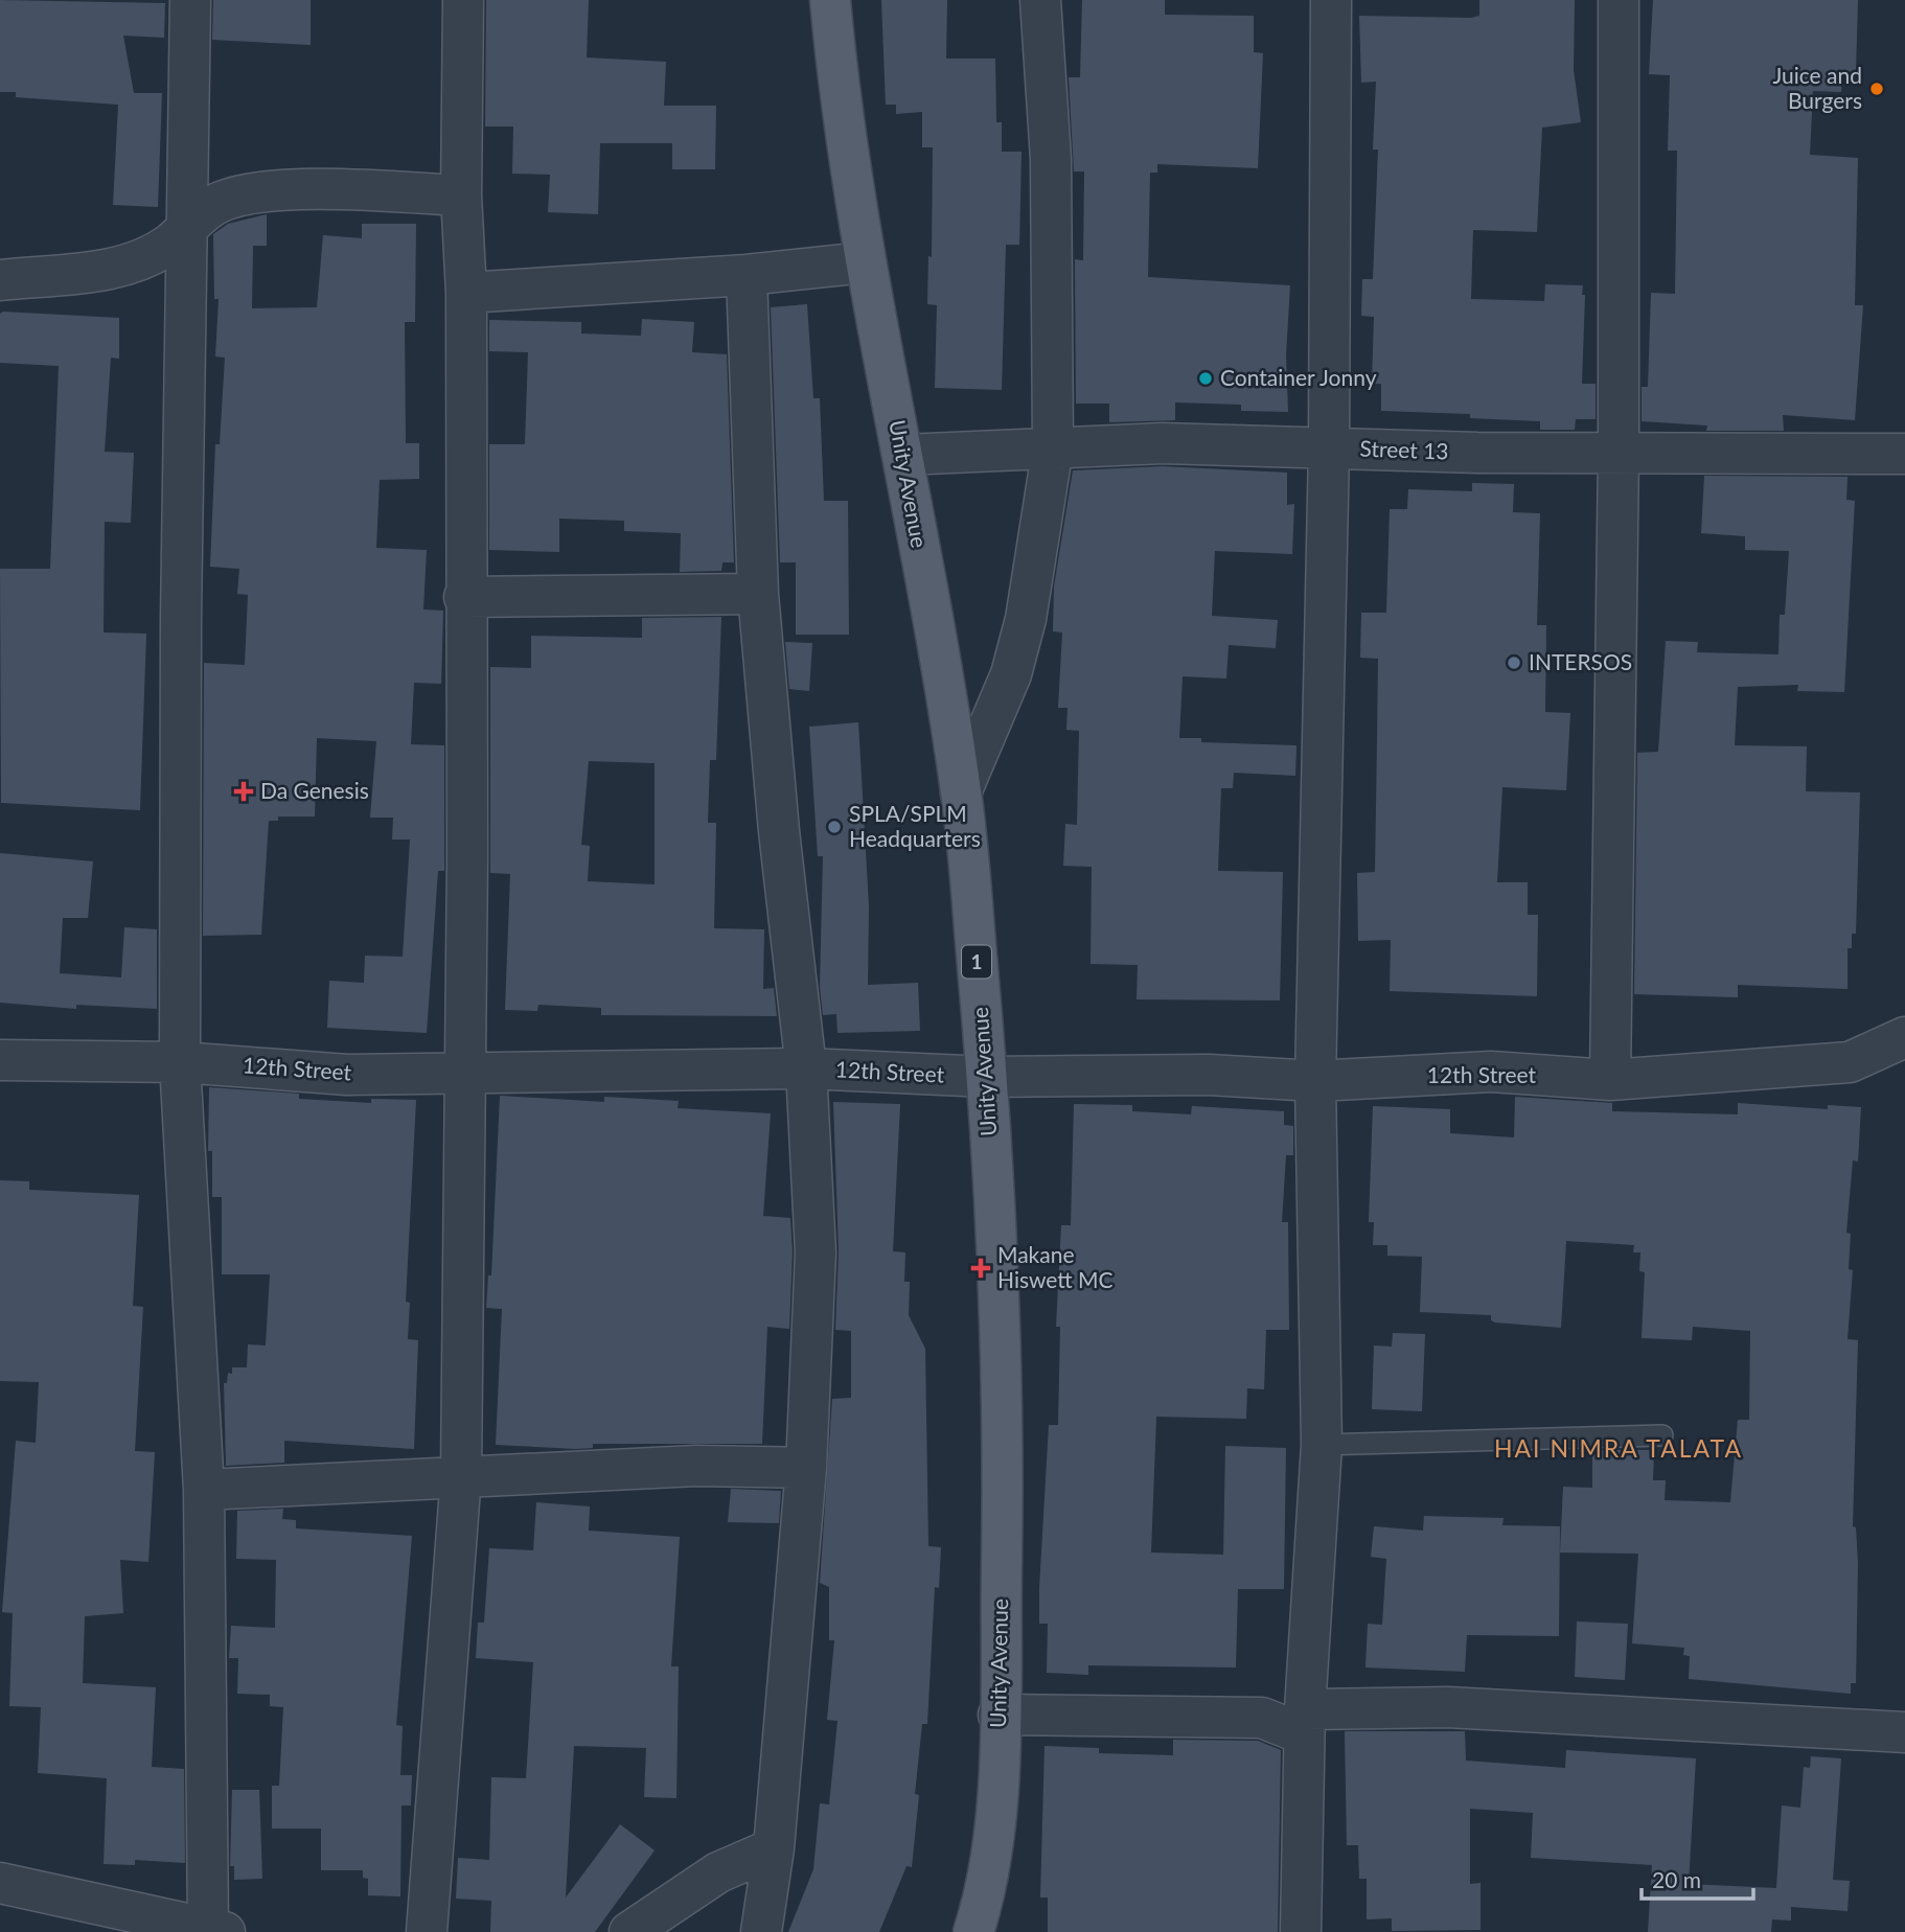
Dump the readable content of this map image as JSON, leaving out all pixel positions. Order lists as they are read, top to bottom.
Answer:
{
  "streets": {
    "main road": ["Unity Avenue", "1"],
    "street": ["Street 13", "12th Street"]
  },
  "crossings": [
    ["Street 13", "Unity Avenue"],
    ["Unity Avenue", "12th Street"]
  ],
  "districts": ["HAI NIMRA TALATA"],
  "places": {
    "other": [
      "Juice and Burgers",
      "Container Jonny",
      "INTERSOS",
      "SPLA/SPLM Headquarters"
    ],
    "health": ["Da Genesis", "Makane Hiswett MC"]
  },
  "scale_bar": "20 m"
}
